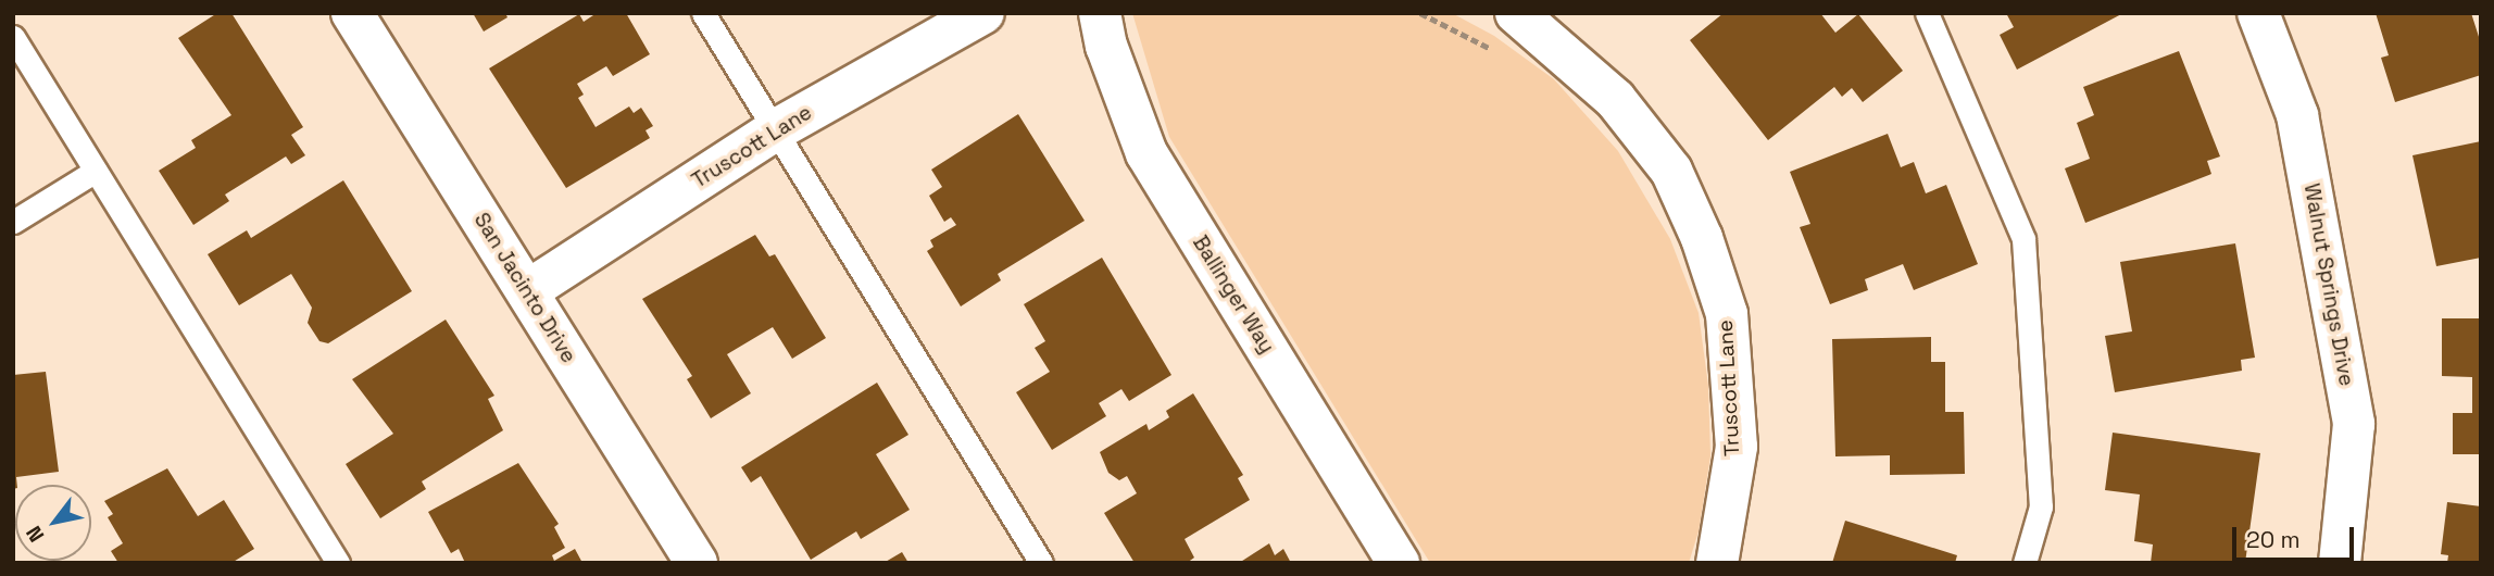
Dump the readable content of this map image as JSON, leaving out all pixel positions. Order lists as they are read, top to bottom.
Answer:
{
  "streets": {
    "street": [
      "Truscott Lane",
      "Walnut Springs Drive",
      "San Jacinto Drive",
      "Ballinger Way"
    ]
  },
  "crossings": [
    ["Truscott Lane", "San Jacinto Drive"]
  ],
  "scale_bar": "20 m",
  "north": "bottom left"
}
